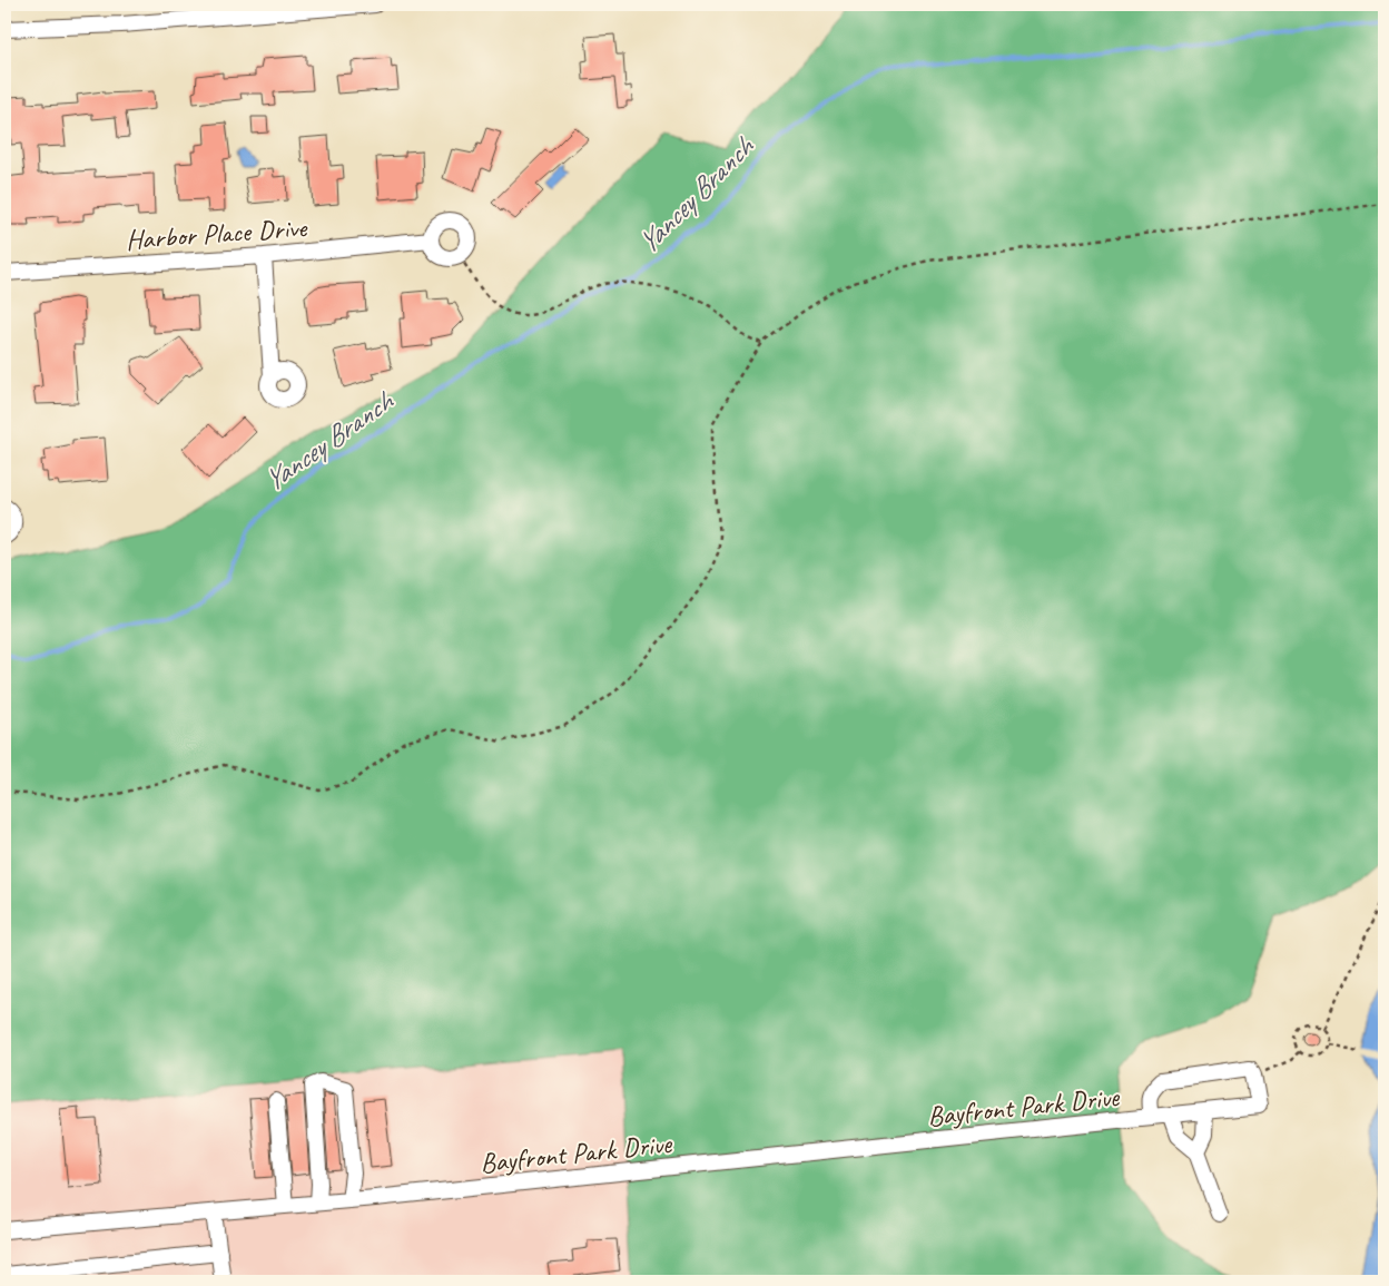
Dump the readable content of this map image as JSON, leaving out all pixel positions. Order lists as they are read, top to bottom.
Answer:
{
  "streets": {
    "street": ["Harbor Place Drive", "Bayfront Park Drive"]
  },
  "water": ["Yancey Branch"]
}
